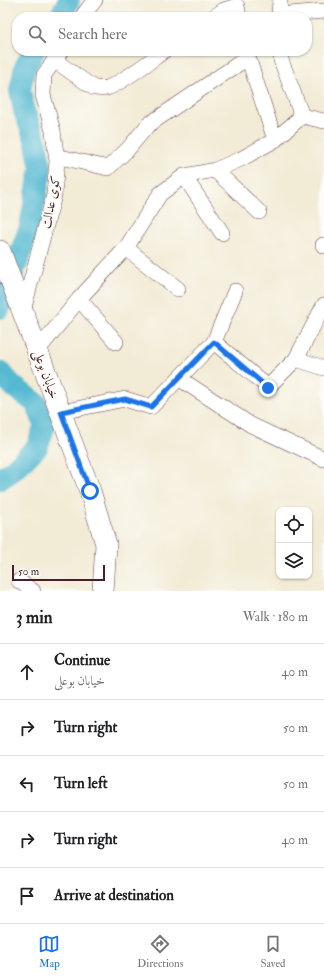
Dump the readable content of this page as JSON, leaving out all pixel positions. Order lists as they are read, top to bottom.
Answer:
{
  "streets": {
    "street": ["کوی عدالت", "خیابان بوعلی"]
  },
  "crossings": [
    ["کوی عدالت", "خیابان بوعلی"]
  ],
  "scale_bar": "50 m",
  "page": {
    "search": "Search here",
    "scale": "50 m",
    "heading": ["3 min", "Walk · 180 m"],
    "list": [
      ["Continue", "خیابان بوعلی", "40 m"],
      ["Turn right", "50 m"],
      ["Turn left", "50 m"],
      ["Turn right", "40 m"],
      "Arrive at destination"
    ],
    "nav": ["Map", "Directions", "Saved"]
  }
}
